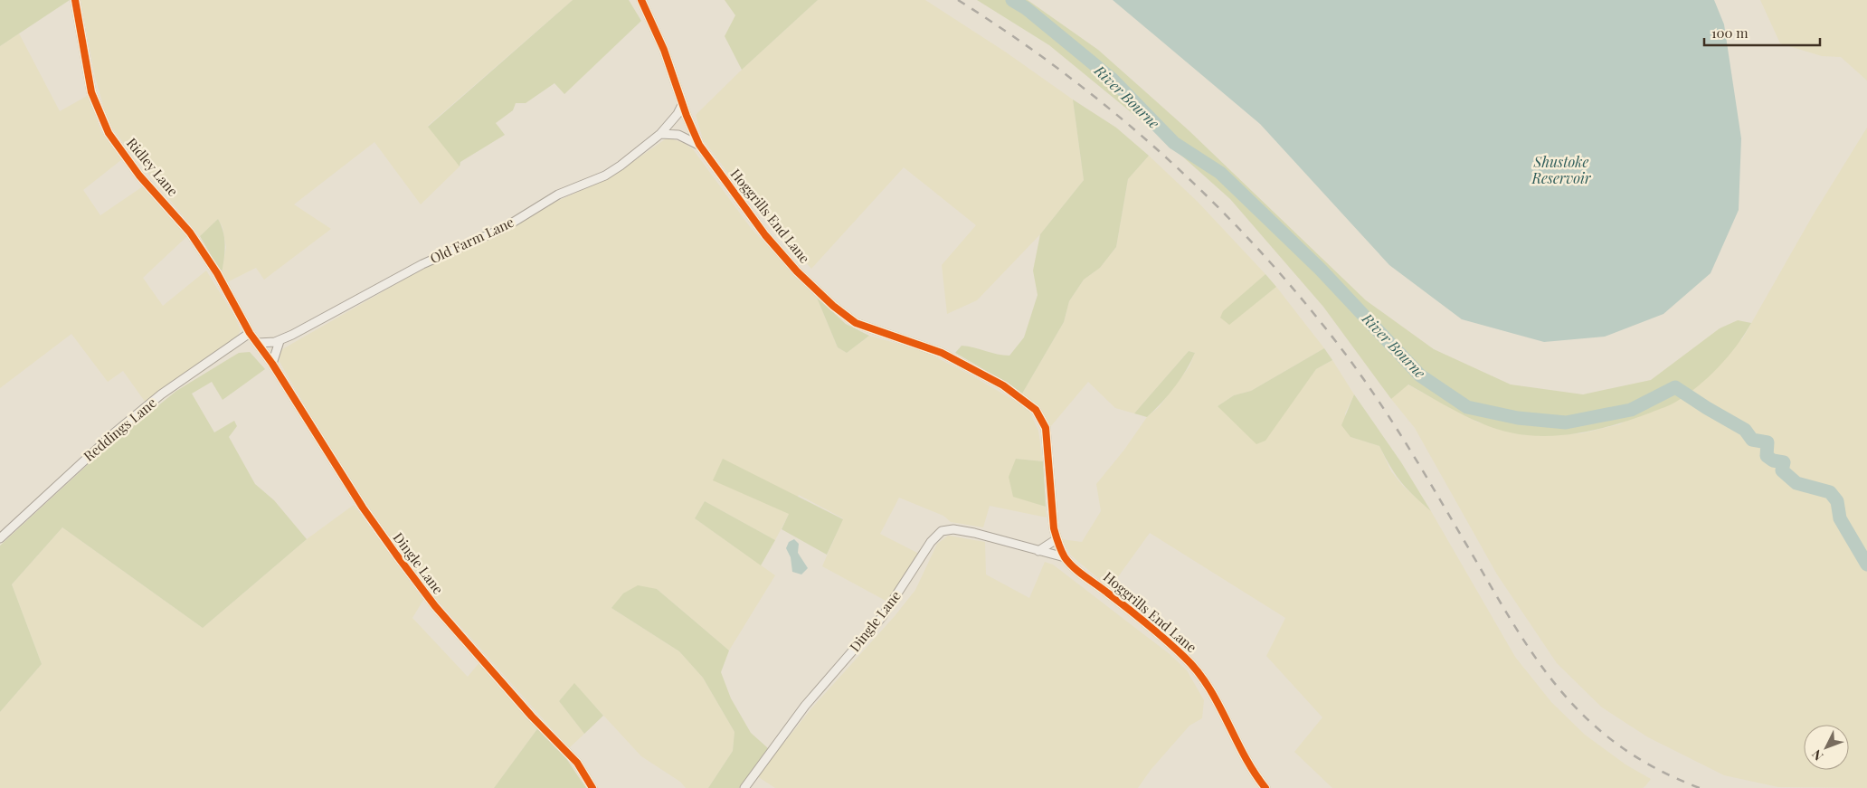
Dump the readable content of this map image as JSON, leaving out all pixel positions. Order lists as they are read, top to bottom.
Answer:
{
  "streets": {
    "street": [
      "Ridley Lane",
      "Hoggrills End Lane",
      "Old Farm Lane",
      "Reddings Lane",
      "Dingle Lane"
    ]
  },
  "crossings": [
    ["Ridley Lane", "Reddings Lane"],
    ["Ridley Lane", "Dingle Lane"],
    ["Hoggrills End Lane", "Old Farm Lane"],
    ["Hoggrills End Lane", "Dingle Lane"],
    ["Old Farm Lane", "Dingle Lane"],
    ["Reddings Lane", "Dingle Lane"]
  ],
  "water": ["River Bourne", "Shustoke Reservoir"],
  "scale_bar": "100 m",
  "north": "bottom left"
}
